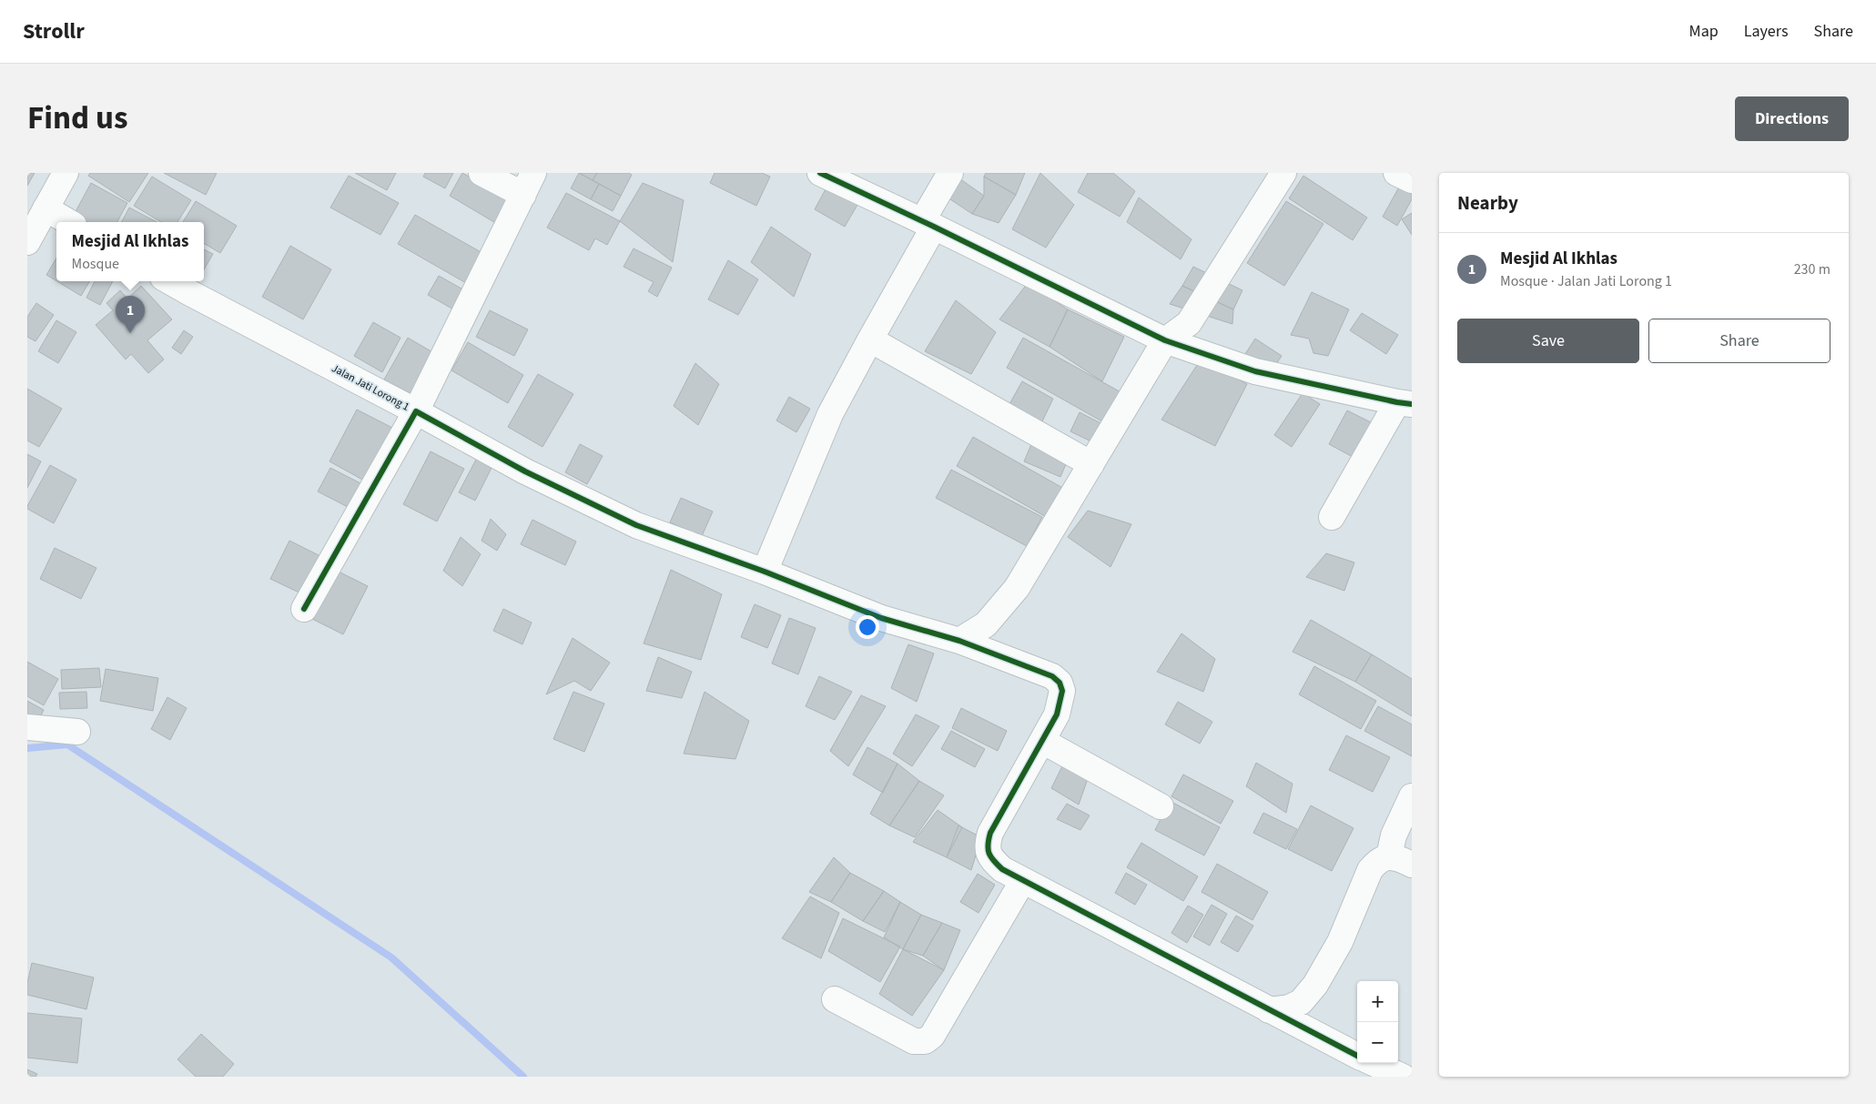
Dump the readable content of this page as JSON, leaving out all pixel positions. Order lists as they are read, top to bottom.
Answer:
{
  "streets": {
    "street": ["Jalan Jati Lorong 1"]
  },
  "page": {
    "header": "Strollr",
    "nav": ["Map", "Layers", "Share"],
    "title": "Find us",
    "buttons": [
      "Directions",
      ["Save", "Share"]
    ],
    "heading": "Nearby",
    "popup": ["Mesjid Al Ikhlas", "Mosque"],
    "list": [
      {
        "mark": "1",
        "name": "Mesjid Al Ikhlas",
        "note": "Mosque · Jalan Jati Lorong 1",
        "value": "230 m"
      }
    ],
    "pins": "1",
    "map_buttons": ["+", "−"]
  }
}
